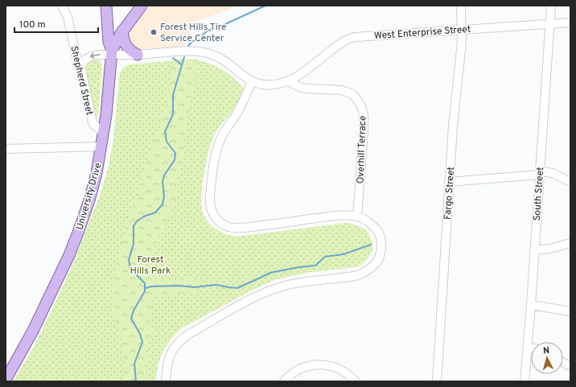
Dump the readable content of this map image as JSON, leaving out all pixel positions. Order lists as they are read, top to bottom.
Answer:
{
  "streets": {
    "main road": ["University Drive"],
    "street": [
      "West Enterprise Street",
      "Shepherd Street",
      "Overhill Terrace",
      "Fargo Street",
      "South Street"
    ]
  },
  "crossings": [
    ["West Enterprise Street", "Overhill Terrace"],
    ["West Enterprise Street", "Fargo Street"],
    ["West Enterprise Street", "South Street"],
    ["Shepherd Street", "University Drive"]
  ],
  "parks": ["Forest Hills Park"],
  "places": ["Forest Hills Tire Service Center"],
  "scale_bar": "100 m",
  "north": "top"
}
